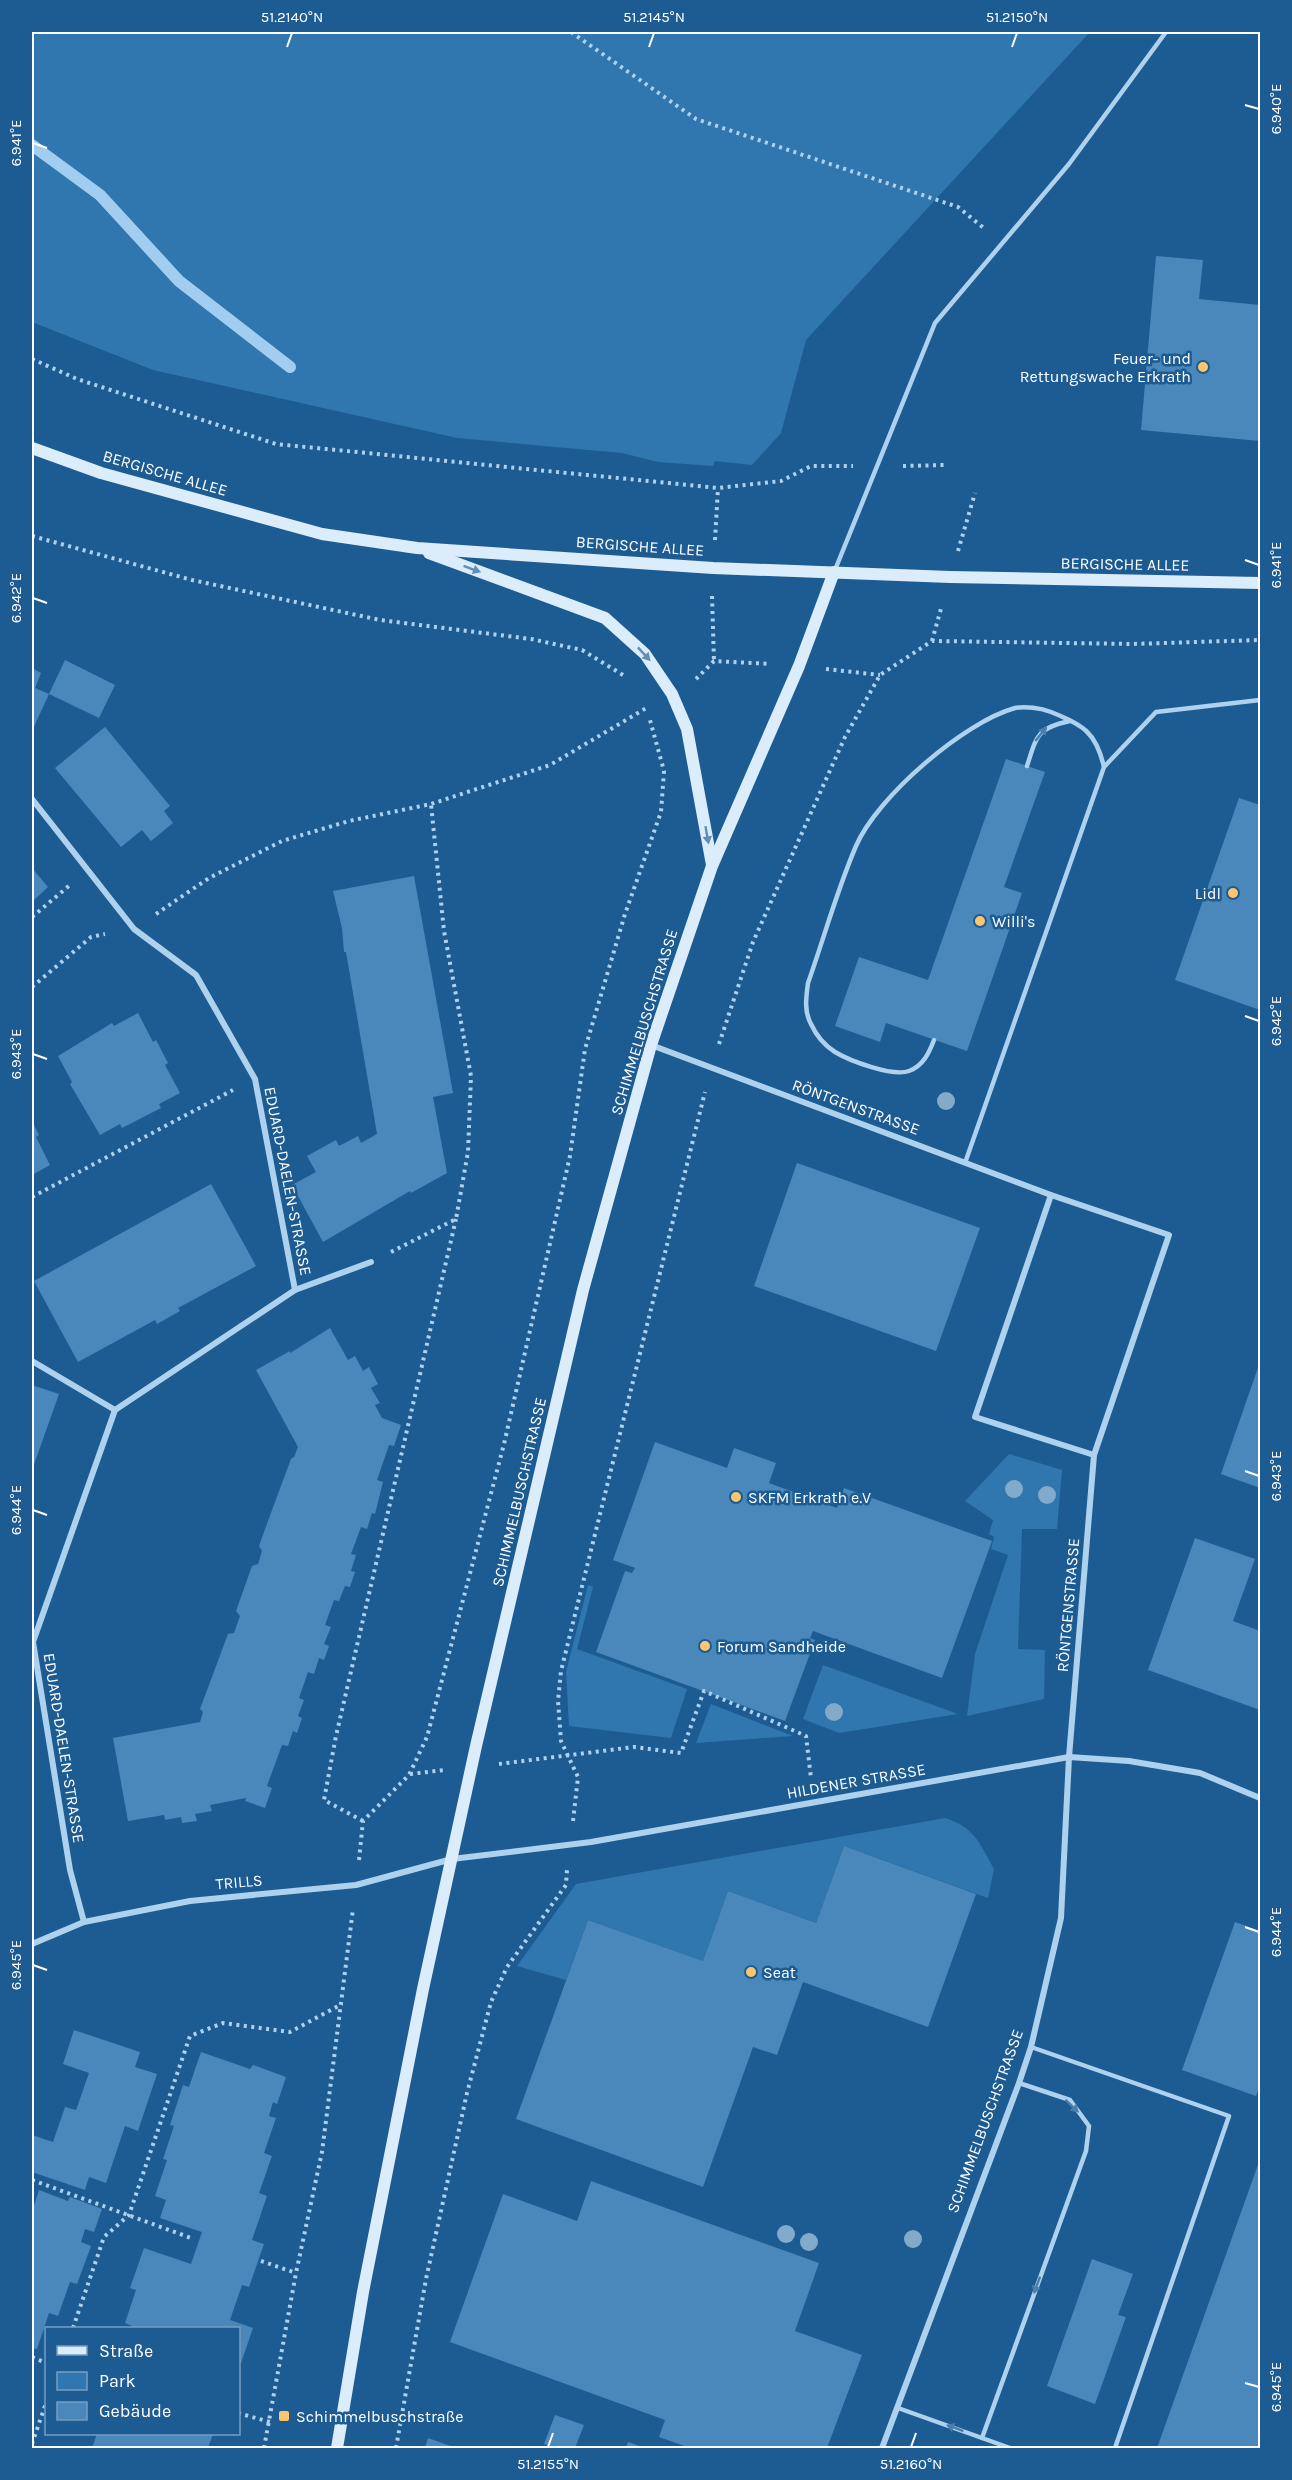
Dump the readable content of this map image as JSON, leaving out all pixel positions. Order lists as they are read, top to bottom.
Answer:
{
  "streets": {
    "main road": ["BERGISCHE ALLEE", "SCHIMMELBUSCHSTRASSE"],
    "street": [
      "RÖNTGENSTRASSE",
      "EDUARD-DAELEN-STRASSE",
      "HILDENER STRASSE",
      "TRILLS"
    ]
  },
  "crossings": [
    ["BERGISCHE ALLEE", "SCHIMMELBUSCHSTRASSE"],
    ["SCHIMMELBUSCHSTRASSE", "RÖNTGENSTRASSE"],
    ["SCHIMMELBUSCHSTRASSE", "HILDENER STRASSE"],
    ["SCHIMMELBUSCHSTRASSE", "TRILLS"],
    ["RÖNTGENSTRASSE", "HILDENER STRASSE"],
    ["EDUARD-DAELEN-STRASSE", "TRILLS"],
    ["HILDENER STRASSE", "TRILLS"]
  ],
  "places": {
    "other": [
      "Feuer- und Rettungswache Erkrath",
      "Lidl",
      "Willi's",
      "SKFM Erkrath e.V",
      "Forum Sandheide",
      "Seat"
    ],
    "transit": ["Schimmelbuschstraße"]
  },
  "legend": ["Straße", "Park", "Gebäude"],
  "coordinates": [
    "51.2140°N",
    "51.2145°N",
    "51.2150°N",
    "6.940°E",
    "6.941°E",
    "6.942°E",
    "6.943°E",
    "6.944°E",
    "6.945°E",
    "51.2155°N",
    "51.2160°N"
  ]
}
